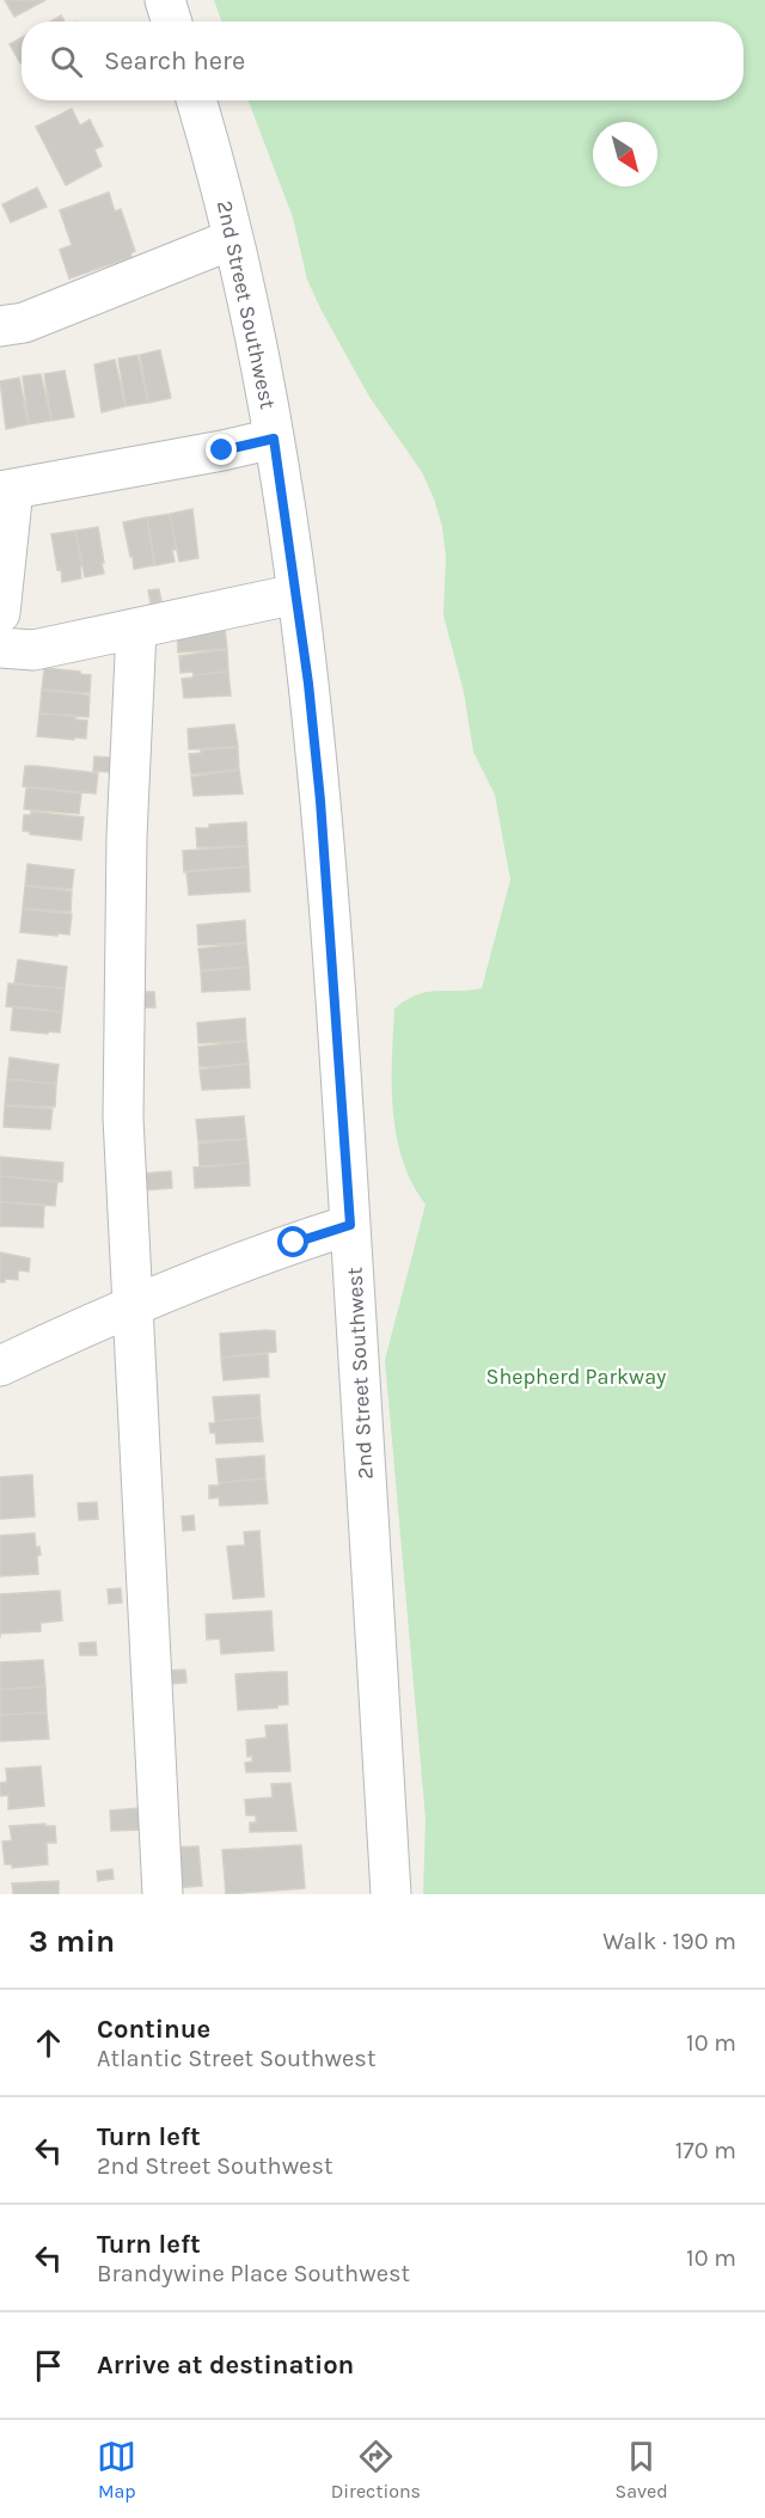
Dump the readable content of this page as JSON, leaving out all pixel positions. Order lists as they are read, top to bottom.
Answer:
{
  "streets": {
    "street": ["2nd Street Southwest"]
  },
  "parks": ["Shepherd Parkway"],
  "north": "bottom right",
  "page": {
    "search": "Search here",
    "heading": ["3 min", "Walk · 190 m"],
    "list": [
      ["Continue", "Atlantic Street Southwest", "10 m"],
      ["Turn left", "2nd Street Southwest", "170 m"],
      ["Turn left", "Brandywine Place Southwest", "10 m"],
      "Arrive at destination"
    ],
    "nav": ["Map", "Directions", "Saved"]
  }
}
